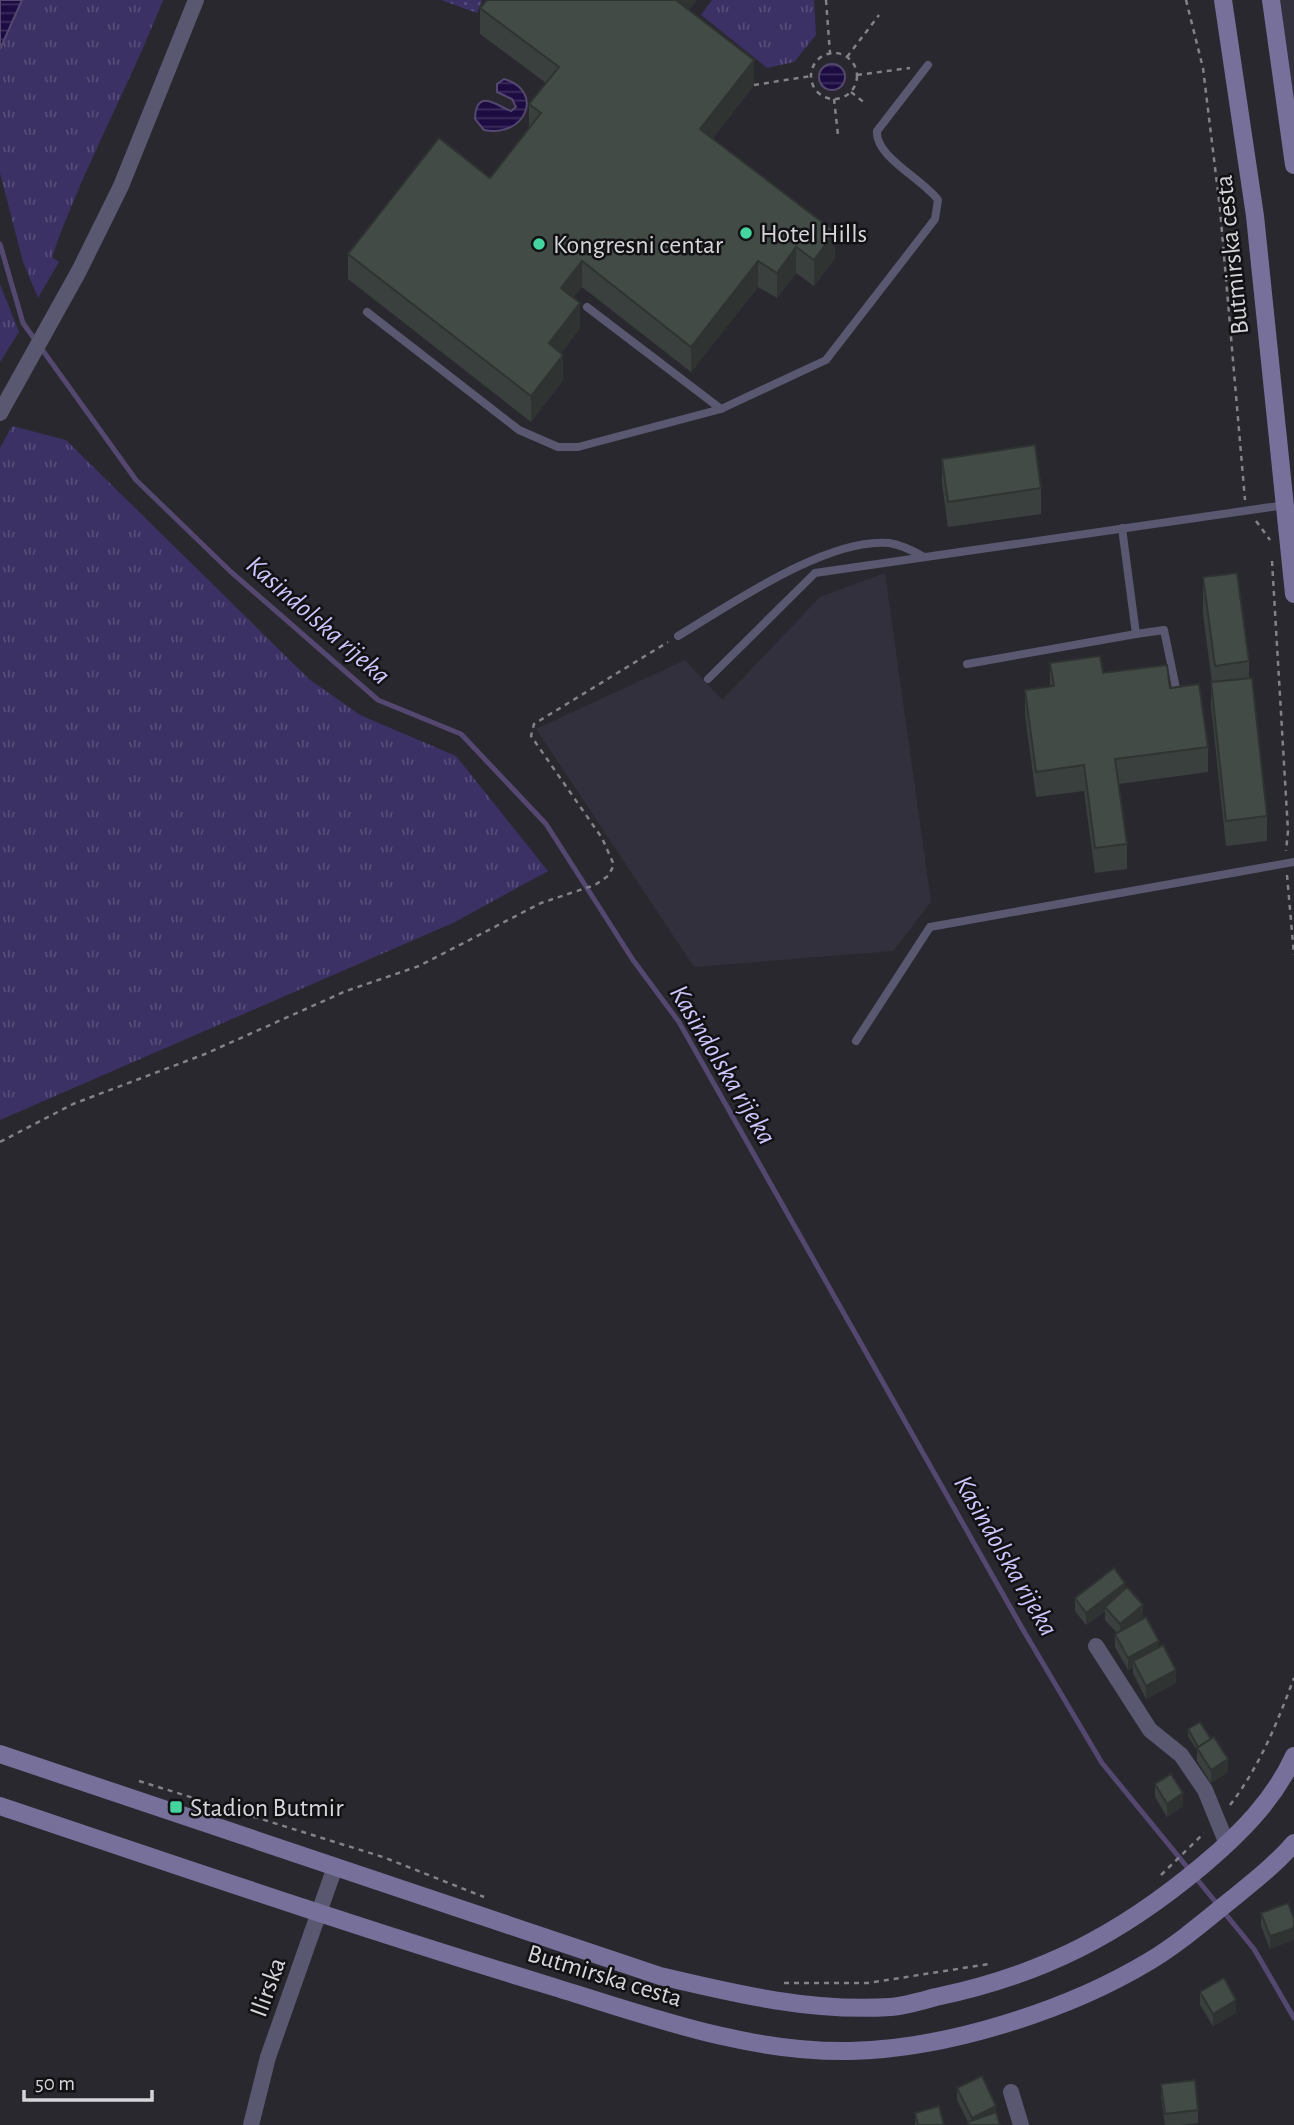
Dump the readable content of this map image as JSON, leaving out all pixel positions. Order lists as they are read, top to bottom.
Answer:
{
  "streets": {
    "main road": ["Butmirska cesta"],
    "street": ["Ilirska"]
  },
  "crossings": [
    ["Butmirska cesta", "Ilirska"]
  ],
  "water": ["Kasindolska rijeka"],
  "places": {
    "other": ["Hotel Hills", "Kongresni centar"],
    "transit": ["Stadion Butmir"]
  },
  "scale_bar": "50 m"
}
